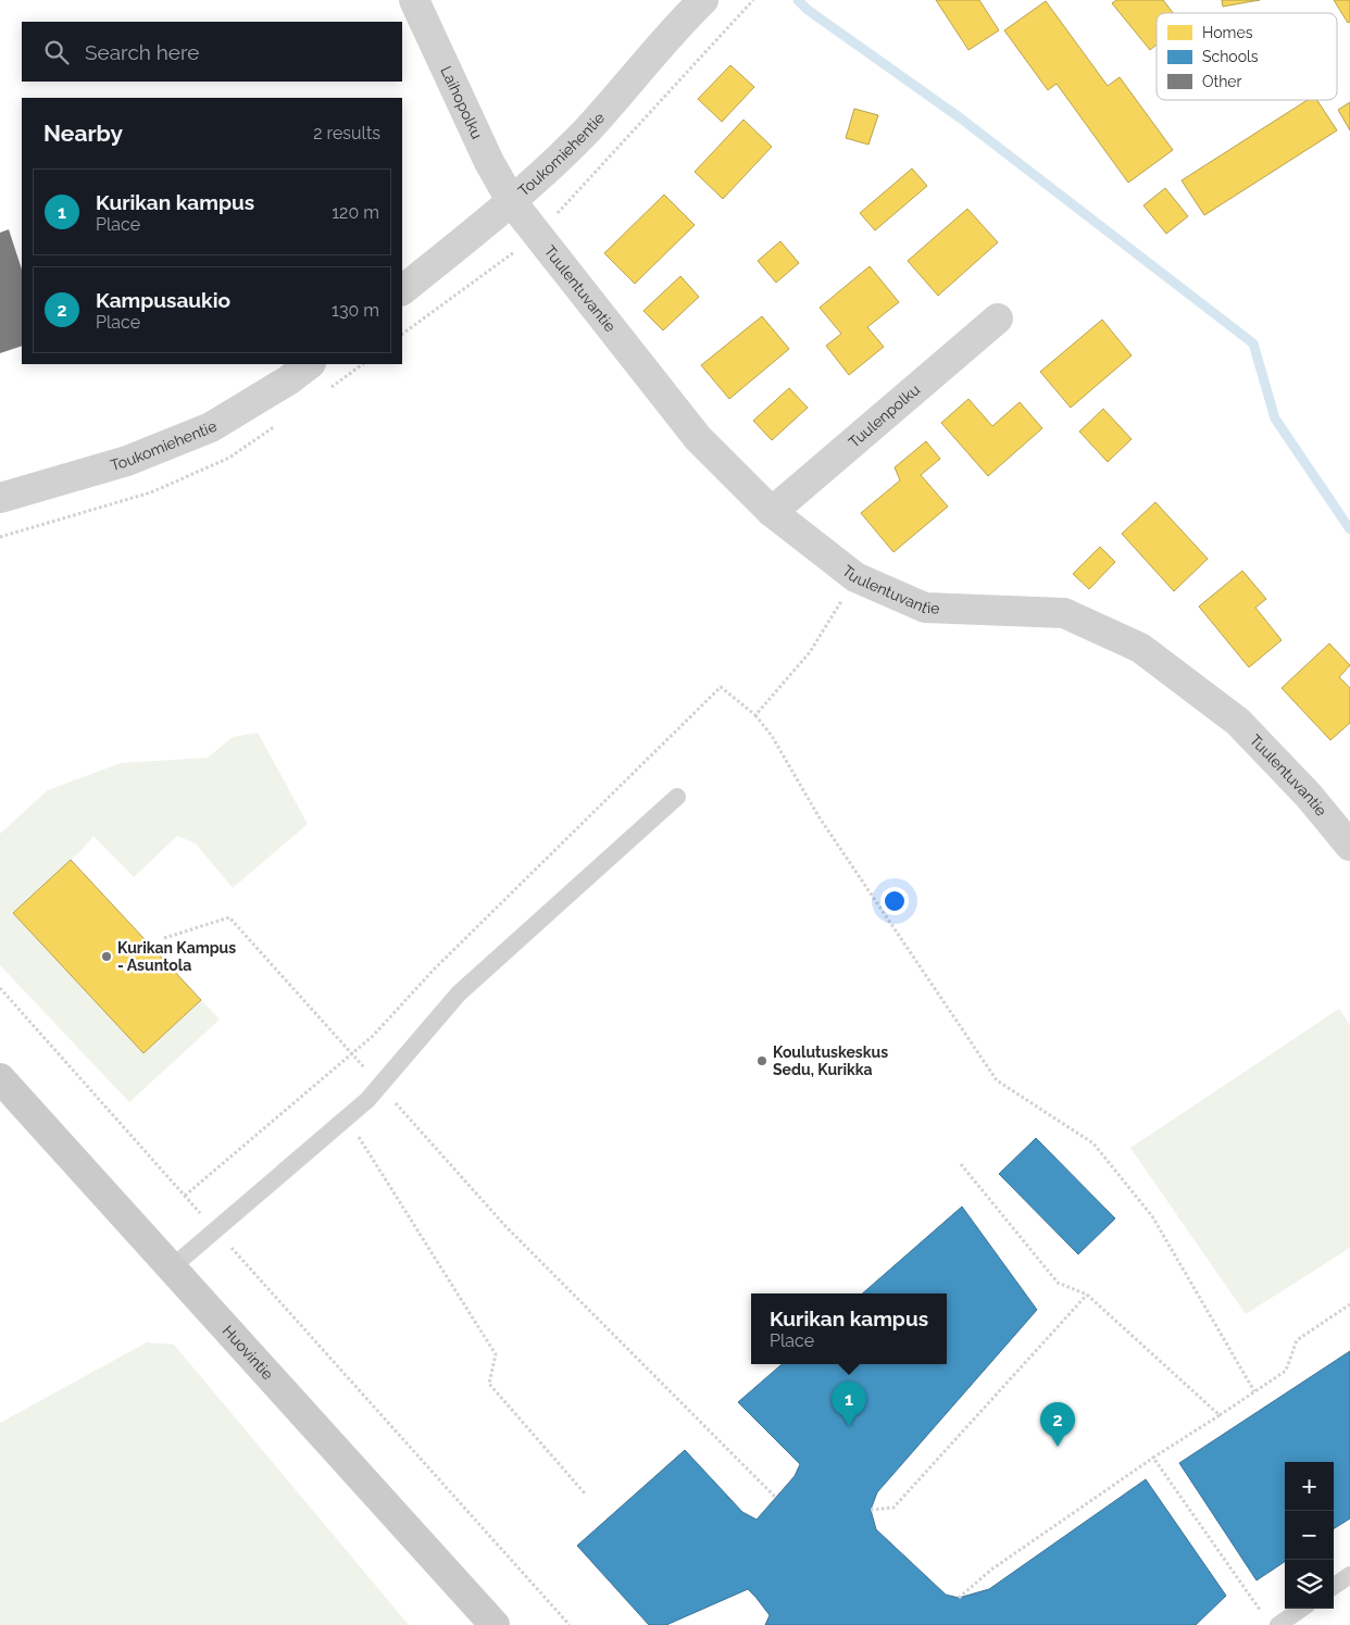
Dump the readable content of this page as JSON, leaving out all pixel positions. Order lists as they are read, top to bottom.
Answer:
{
  "streets": {
    "main road": ["Huovintie"],
    "street": [
      "Laihopolku",
      "Toukomiehentie",
      "Tuulentuvantie",
      "Tuulenpolku"
    ]
  },
  "crossings": [
    ["Laihopolku", "Toukomiehentie"],
    ["Laihopolku", "Tuulentuvantie"],
    ["Toukomiehentie", "Tuulentuvantie"],
    ["Tuulentuvantie", "Tuulenpolku"]
  ],
  "places": ["Kurikan Kampus - Asuntola", "Koulutuskeskus Sedu, Kurikka"],
  "legend": ["Homes", "Schools", "Other"],
  "page": {
    "search": "Search here",
    "heading": ["Nearby", "2 results"],
    "list": [
      {
        "mark": "1",
        "name": "Kurikan kampus",
        "note": "Place",
        "value": "120 m"
      },
      {
        "mark": "2",
        "name": "Kampusaukio",
        "note": "Place",
        "value": "130 m"
      }
    ],
    "popup": ["Kurikan kampus", "Place"],
    "pins": ["1", "2"],
    "map_buttons": ["+", "−"]
  }
}
